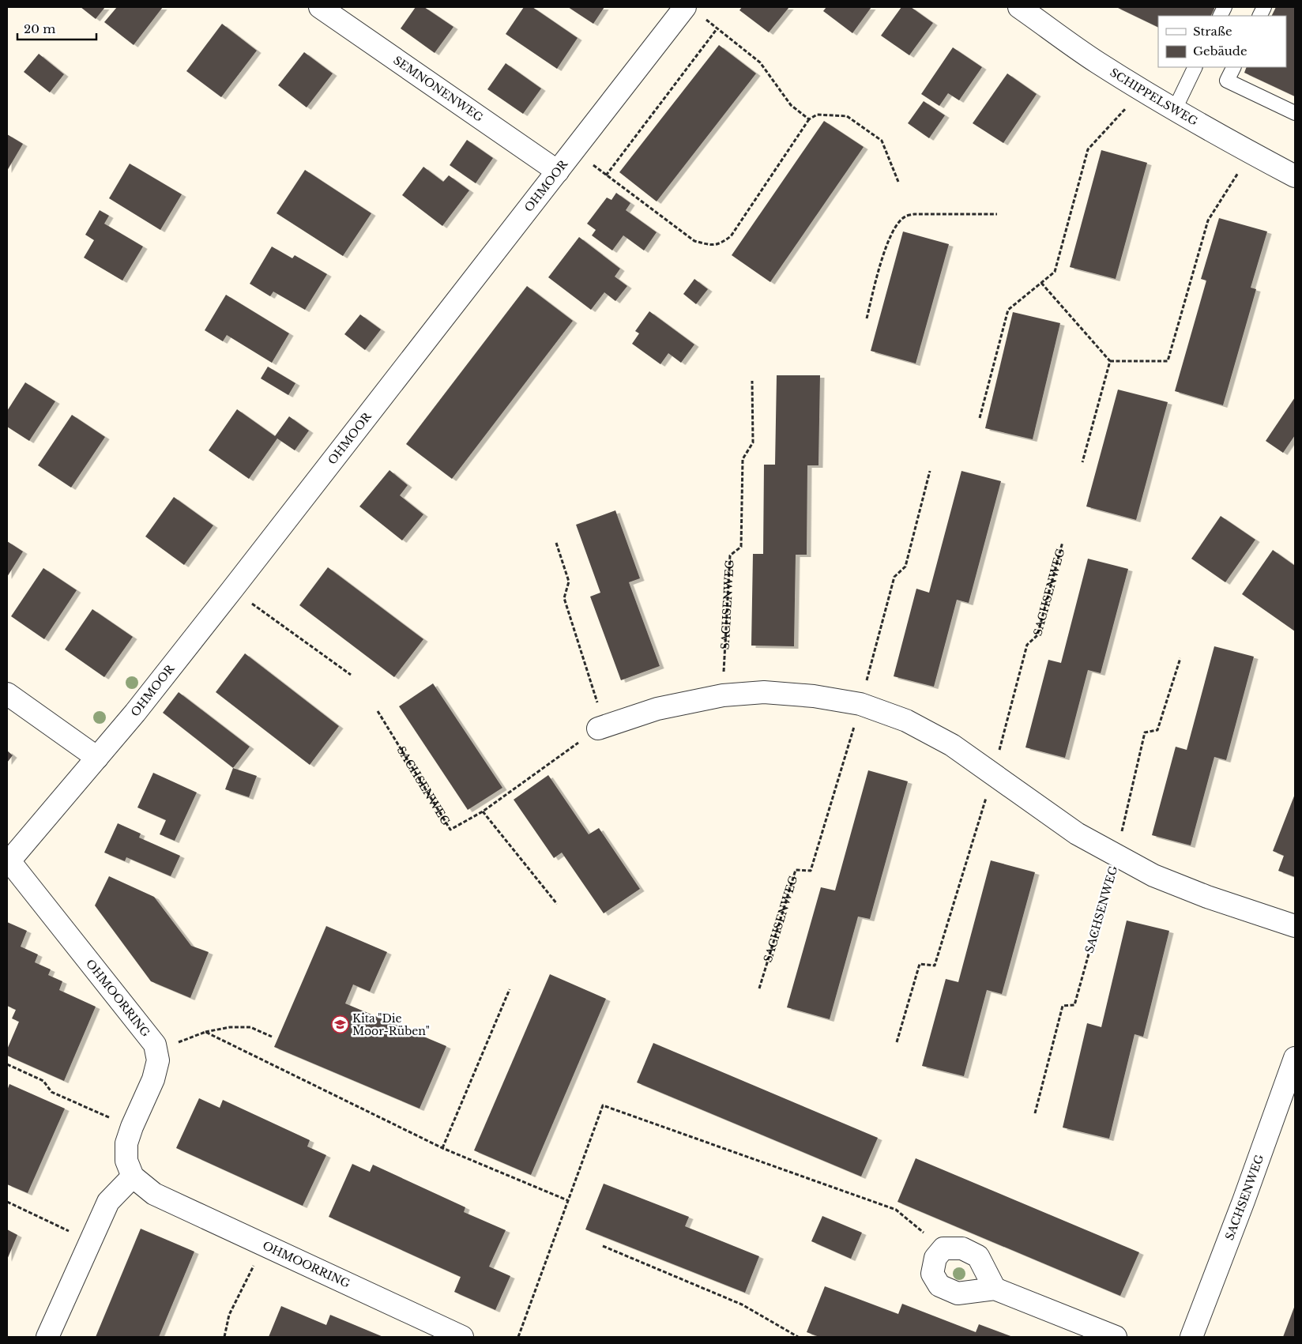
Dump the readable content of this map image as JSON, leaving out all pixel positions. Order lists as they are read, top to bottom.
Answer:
{
  "streets": {
    "street": [
      "SEMNONENWEG",
      "SCHIPPELSWEG",
      "OHMOOR",
      "SACHSENWEG",
      "OHMOORRING"
    ]
  },
  "crossings": [
    ["SEMNONENWEG", "OHMOOR"],
    ["OHMOOR", "OHMOORRING"]
  ],
  "places": {
    "school or university": ["Kita \"Die Moor-Rüben\""]
  },
  "legend": ["Straße", "Gebäude"],
  "scale_bar": "20 m"
}
